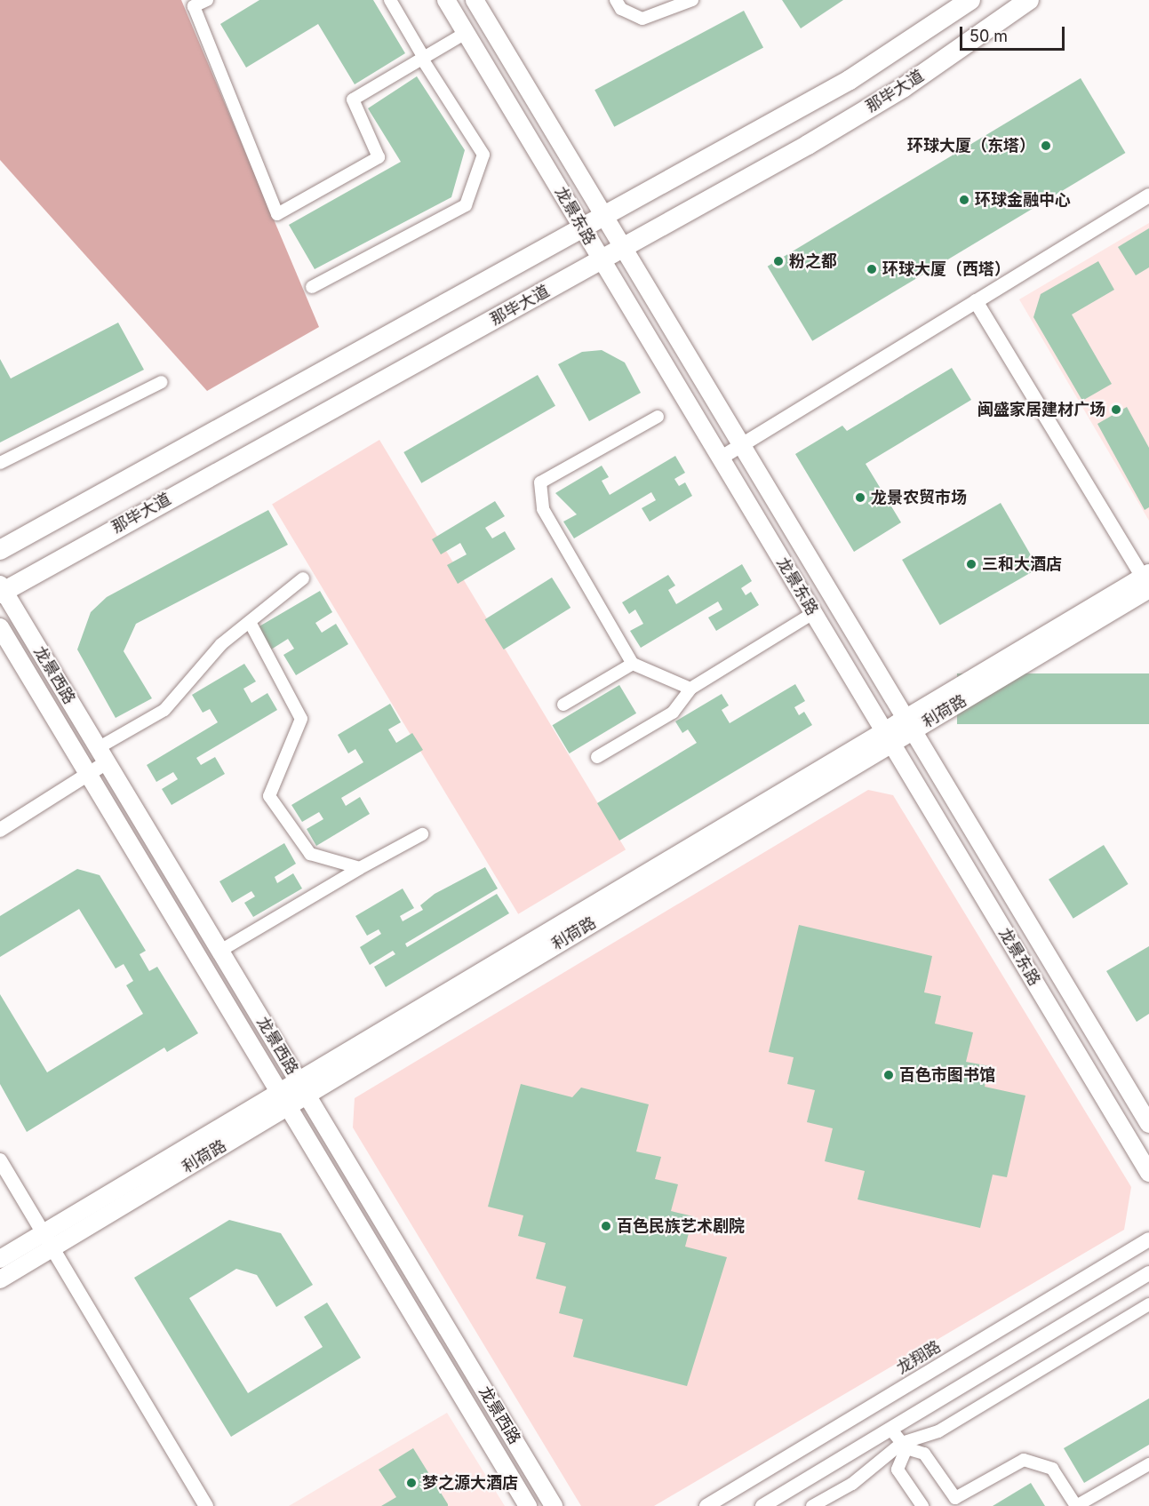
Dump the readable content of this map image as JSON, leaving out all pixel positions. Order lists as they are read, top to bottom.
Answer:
{
  "streets": {
    "main road": [
      "那毕大道",
      "龙景东路",
      "龙景西路",
      "利荷路"
    ],
    "street": ["龙翔路"]
  },
  "crossings": [
    ["那毕大道", "龙景东路"],
    ["那毕大道", "龙景西路"],
    ["龙景东路", "利荷路"],
    ["龙景西路", "利荷路"]
  ],
  "places": [
    "环球大厦（东塔）",
    "环球金融中心",
    "粉之都",
    "环球大厦（西塔）",
    "闽盛家居建材广场",
    "龙景农贸市场",
    "三和大酒店",
    "百色市图书馆",
    "百色民族艺术剧院",
    "梦之源大酒店"
  ],
  "scale_bar": "50 m"
}
